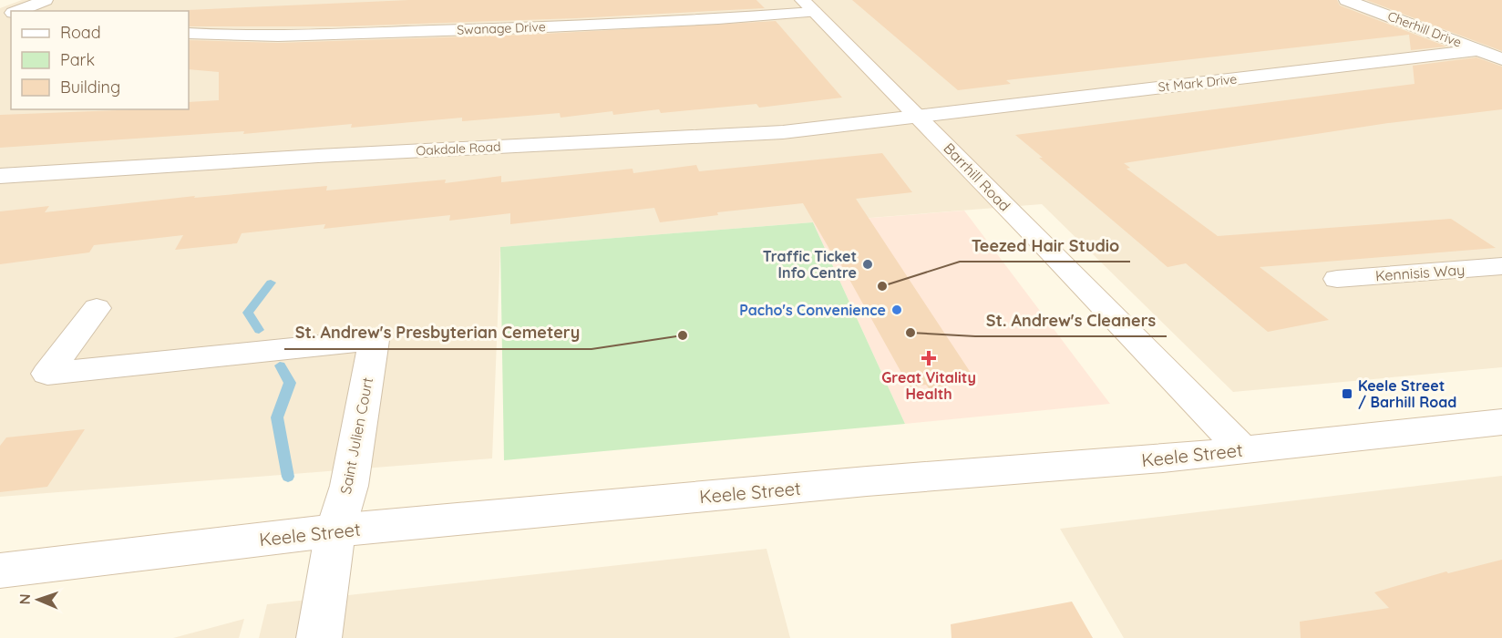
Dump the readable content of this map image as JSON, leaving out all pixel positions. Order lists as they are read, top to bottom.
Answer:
{
  "streets": {
    "street": [
      "Swanage Drive",
      "Cherhill Drive",
      "St Mark Drive",
      "Oakdale Road",
      "Barrhill Road",
      "Kennisis Way",
      "Saint Julien Court",
      "Keele Street"
    ]
  },
  "crossings": [
    ["Swanage Drive", "Barrhill Road"],
    ["Cherhill Drive", "St Mark Drive"],
    ["St Mark Drive", "Oakdale Road"],
    ["St Mark Drive", "Barrhill Road"],
    ["Oakdale Road", "Barrhill Road"],
    ["Barrhill Road", "Keele Street"],
    ["Saint Julien Court", "Keele Street"]
  ],
  "places": {
    "other": [
      "Traffic Ticket Info Centre",
      "Teezed Hair Studio",
      "Pacho's Convenience",
      "St. Andrew's Cleaners",
      "St. Andrew's Presbyterian Cemetery"
    ],
    "health": ["Great Vitality Health"],
    "transit": ["Keele Street / Barhill Road"]
  },
  "legend": ["Road", "Park", "Building"],
  "north": "left"
}
